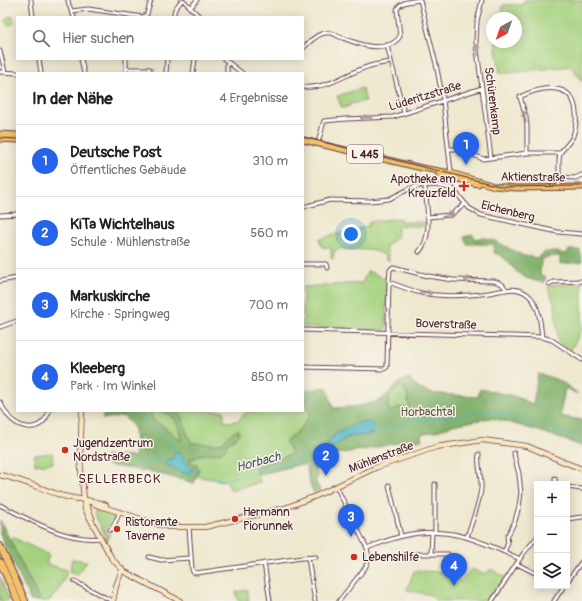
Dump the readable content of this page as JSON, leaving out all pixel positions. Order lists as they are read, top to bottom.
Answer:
{
  "streets": {
    "main road": ["L 445", "Aktienstraße"],
    "street": [
      "Lüderitzstraße",
      "Schürenkamp",
      "Eichenberg",
      "Boverstraße",
      "Mühlenstraße"
    ]
  },
  "crossings": [
    ["Lüderitzstraße", "Schürenkamp"],
    ["Lüderitzstraße", "Aktienstraße"]
  ],
  "one_way": ["Lüderitzstraße", "Schürenkamp"],
  "districts": ["SELLERBECK"],
  "water": ["Horbach"],
  "parks": ["Horbachtal"],
  "places": {
    "health": ["Apotheke am Kreuzfeld"],
    "other": [
      "Jugendzentrum Nordstraße",
      "Hermann Piorunnek",
      "Ristorante Taverne",
      "Lebenshilfe"
    ]
  },
  "north": "bottom left",
  "page": {
    "search": "Hier suchen",
    "heading": ["In der Nähe", "4 Ergebnisse"],
    "list": [
      {
        "mark": "1",
        "name": "Deutsche Post",
        "note": "Öffentliches Gebäude",
        "value": "310 m"
      },
      {
        "mark": "2",
        "name": "KiTa Wichtelhaus",
        "note": "Schule · Mühlenstraße",
        "value": "560 m"
      },
      {
        "mark": "3",
        "name": "Markuskirche",
        "note": "Kirche · Springweg",
        "value": "700 m"
      },
      {
        "mark": "4",
        "name": "Kleeberg",
        "note": "Park · Im Winkel",
        "value": "850 m"
      }
    ],
    "pins": [
      "1",
      "2",
      "3",
      "4"
    ],
    "map_buttons": ["+", "−"]
  }
}
